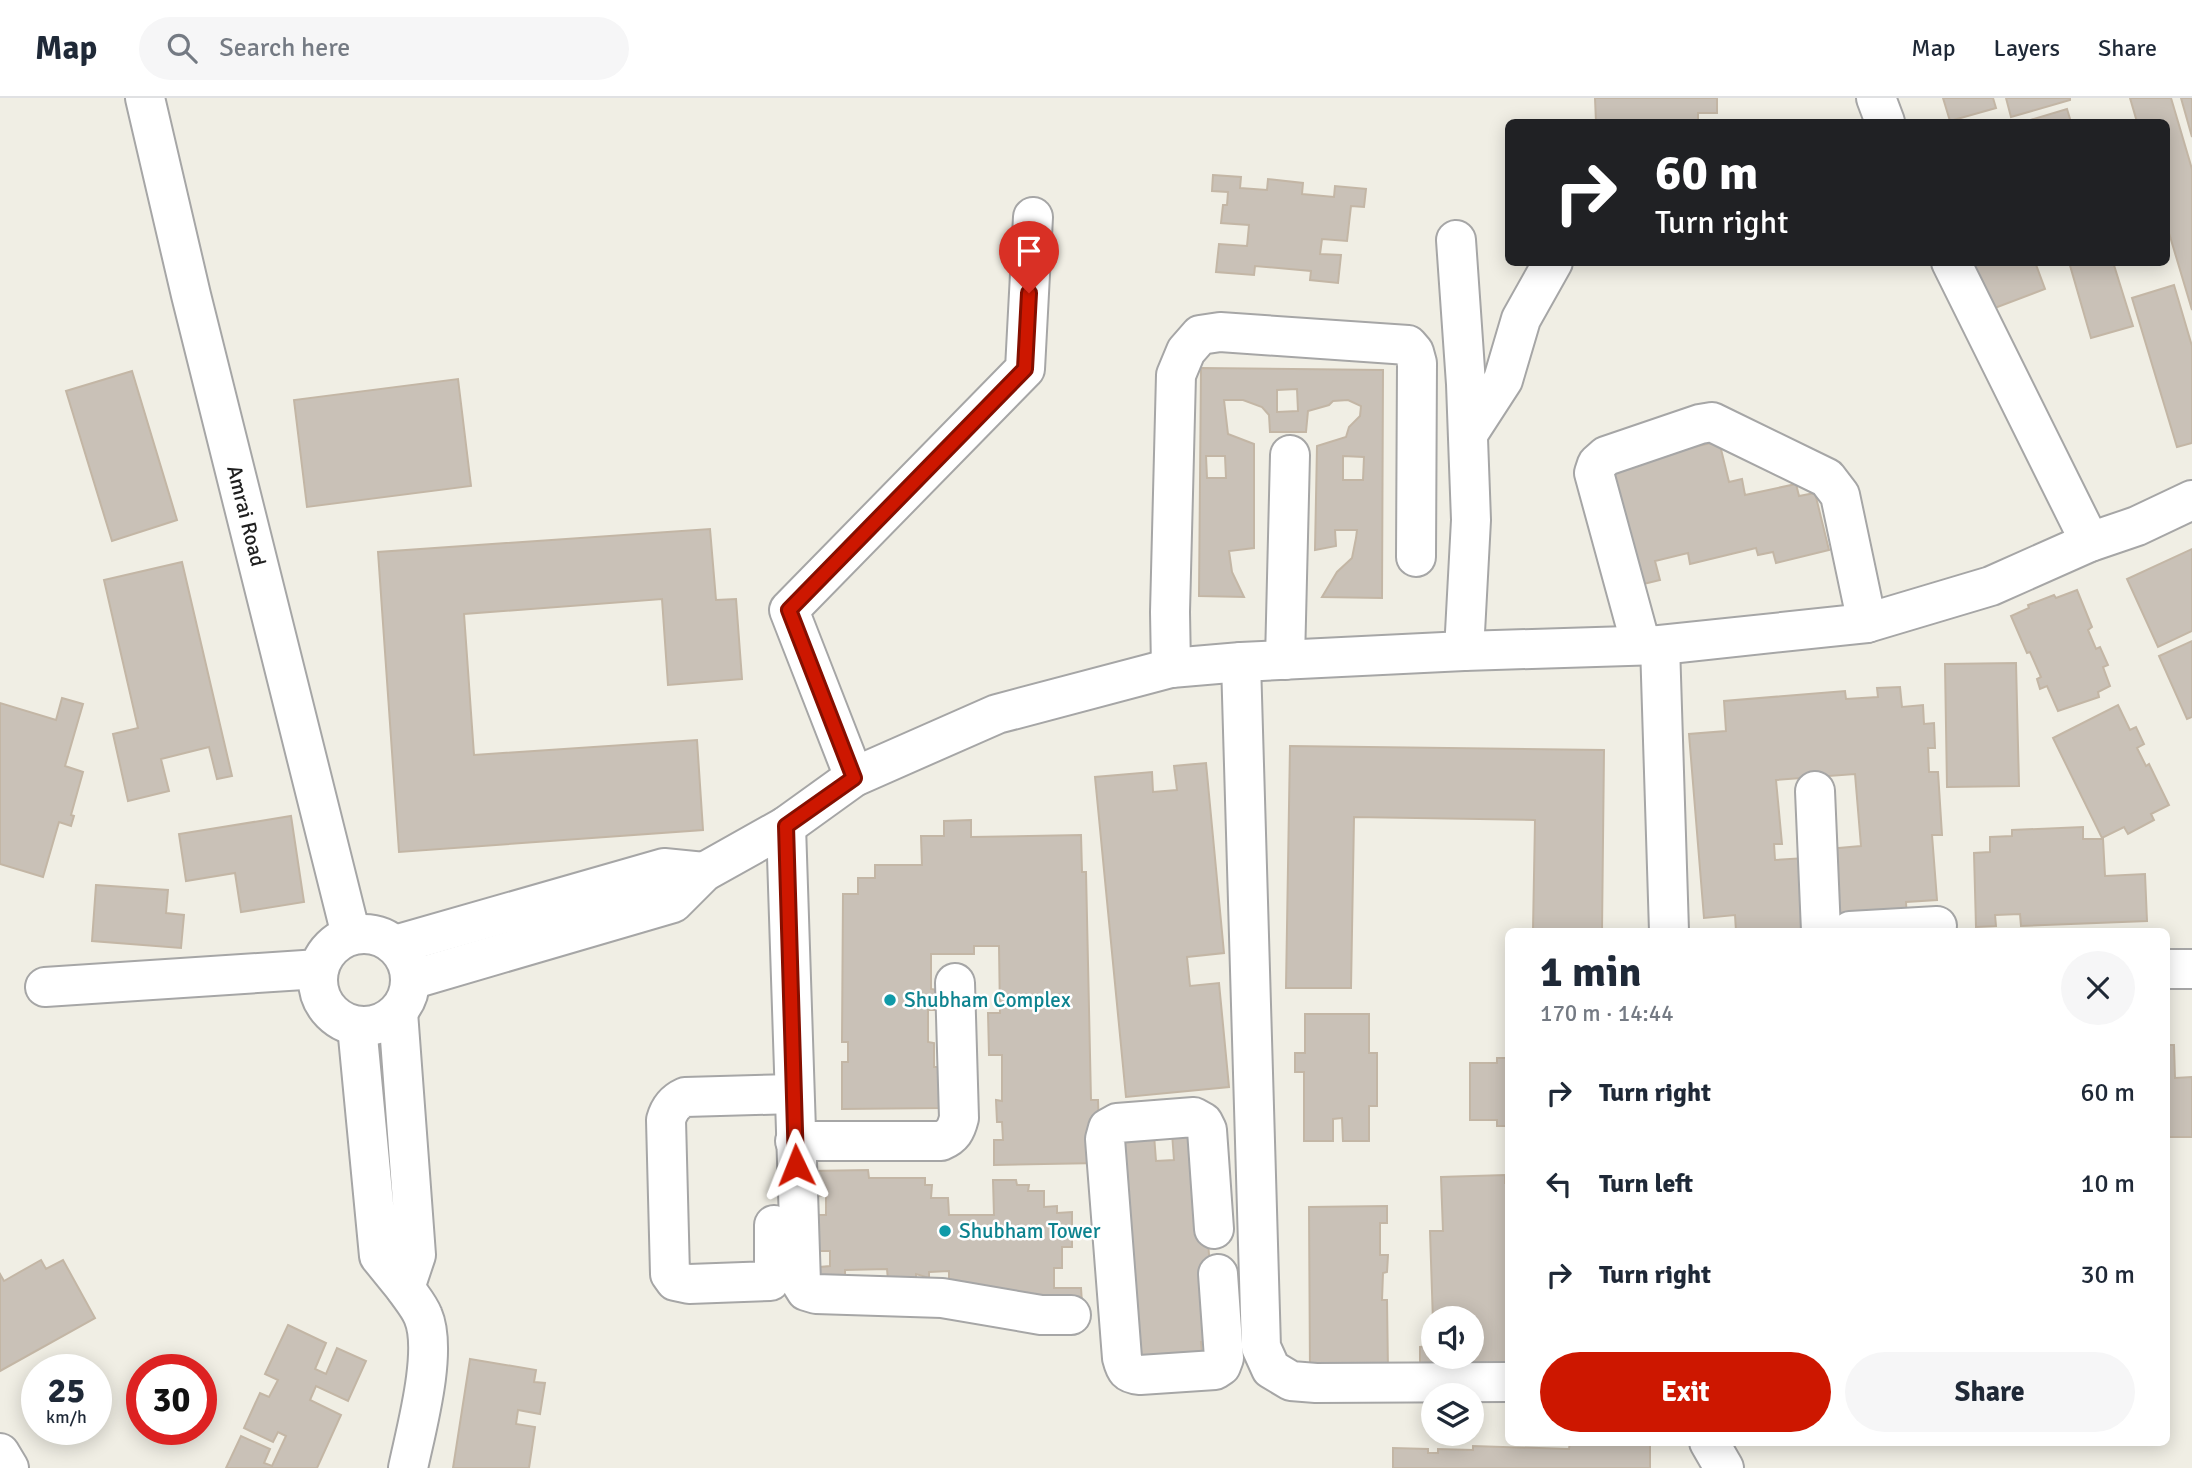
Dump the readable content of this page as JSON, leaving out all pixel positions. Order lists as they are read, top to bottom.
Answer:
{
  "streets": {
    "street": ["Amrai Road"]
  },
  "places": ["Shubham Complex", "Shubham Tower"],
  "page": {
    "header": "Map",
    "search": "Search here",
    "nav": ["Map", "Layers", "Share"],
    "turn": ["60 m", "Turn right"],
    "heading": ["1 min", "170 m · 14:44"],
    "list": [
      {
        "name": "Turn right",
        "value": "60 m"
      },
      {
        "name": "Turn left",
        "value": "10 m"
      },
      {
        "name": "Turn right",
        "value": "30 m"
      }
    ],
    "buttons": ["Exit", "Share"],
    "speed": "25 km/h",
    "limit": "30"
  }
}
